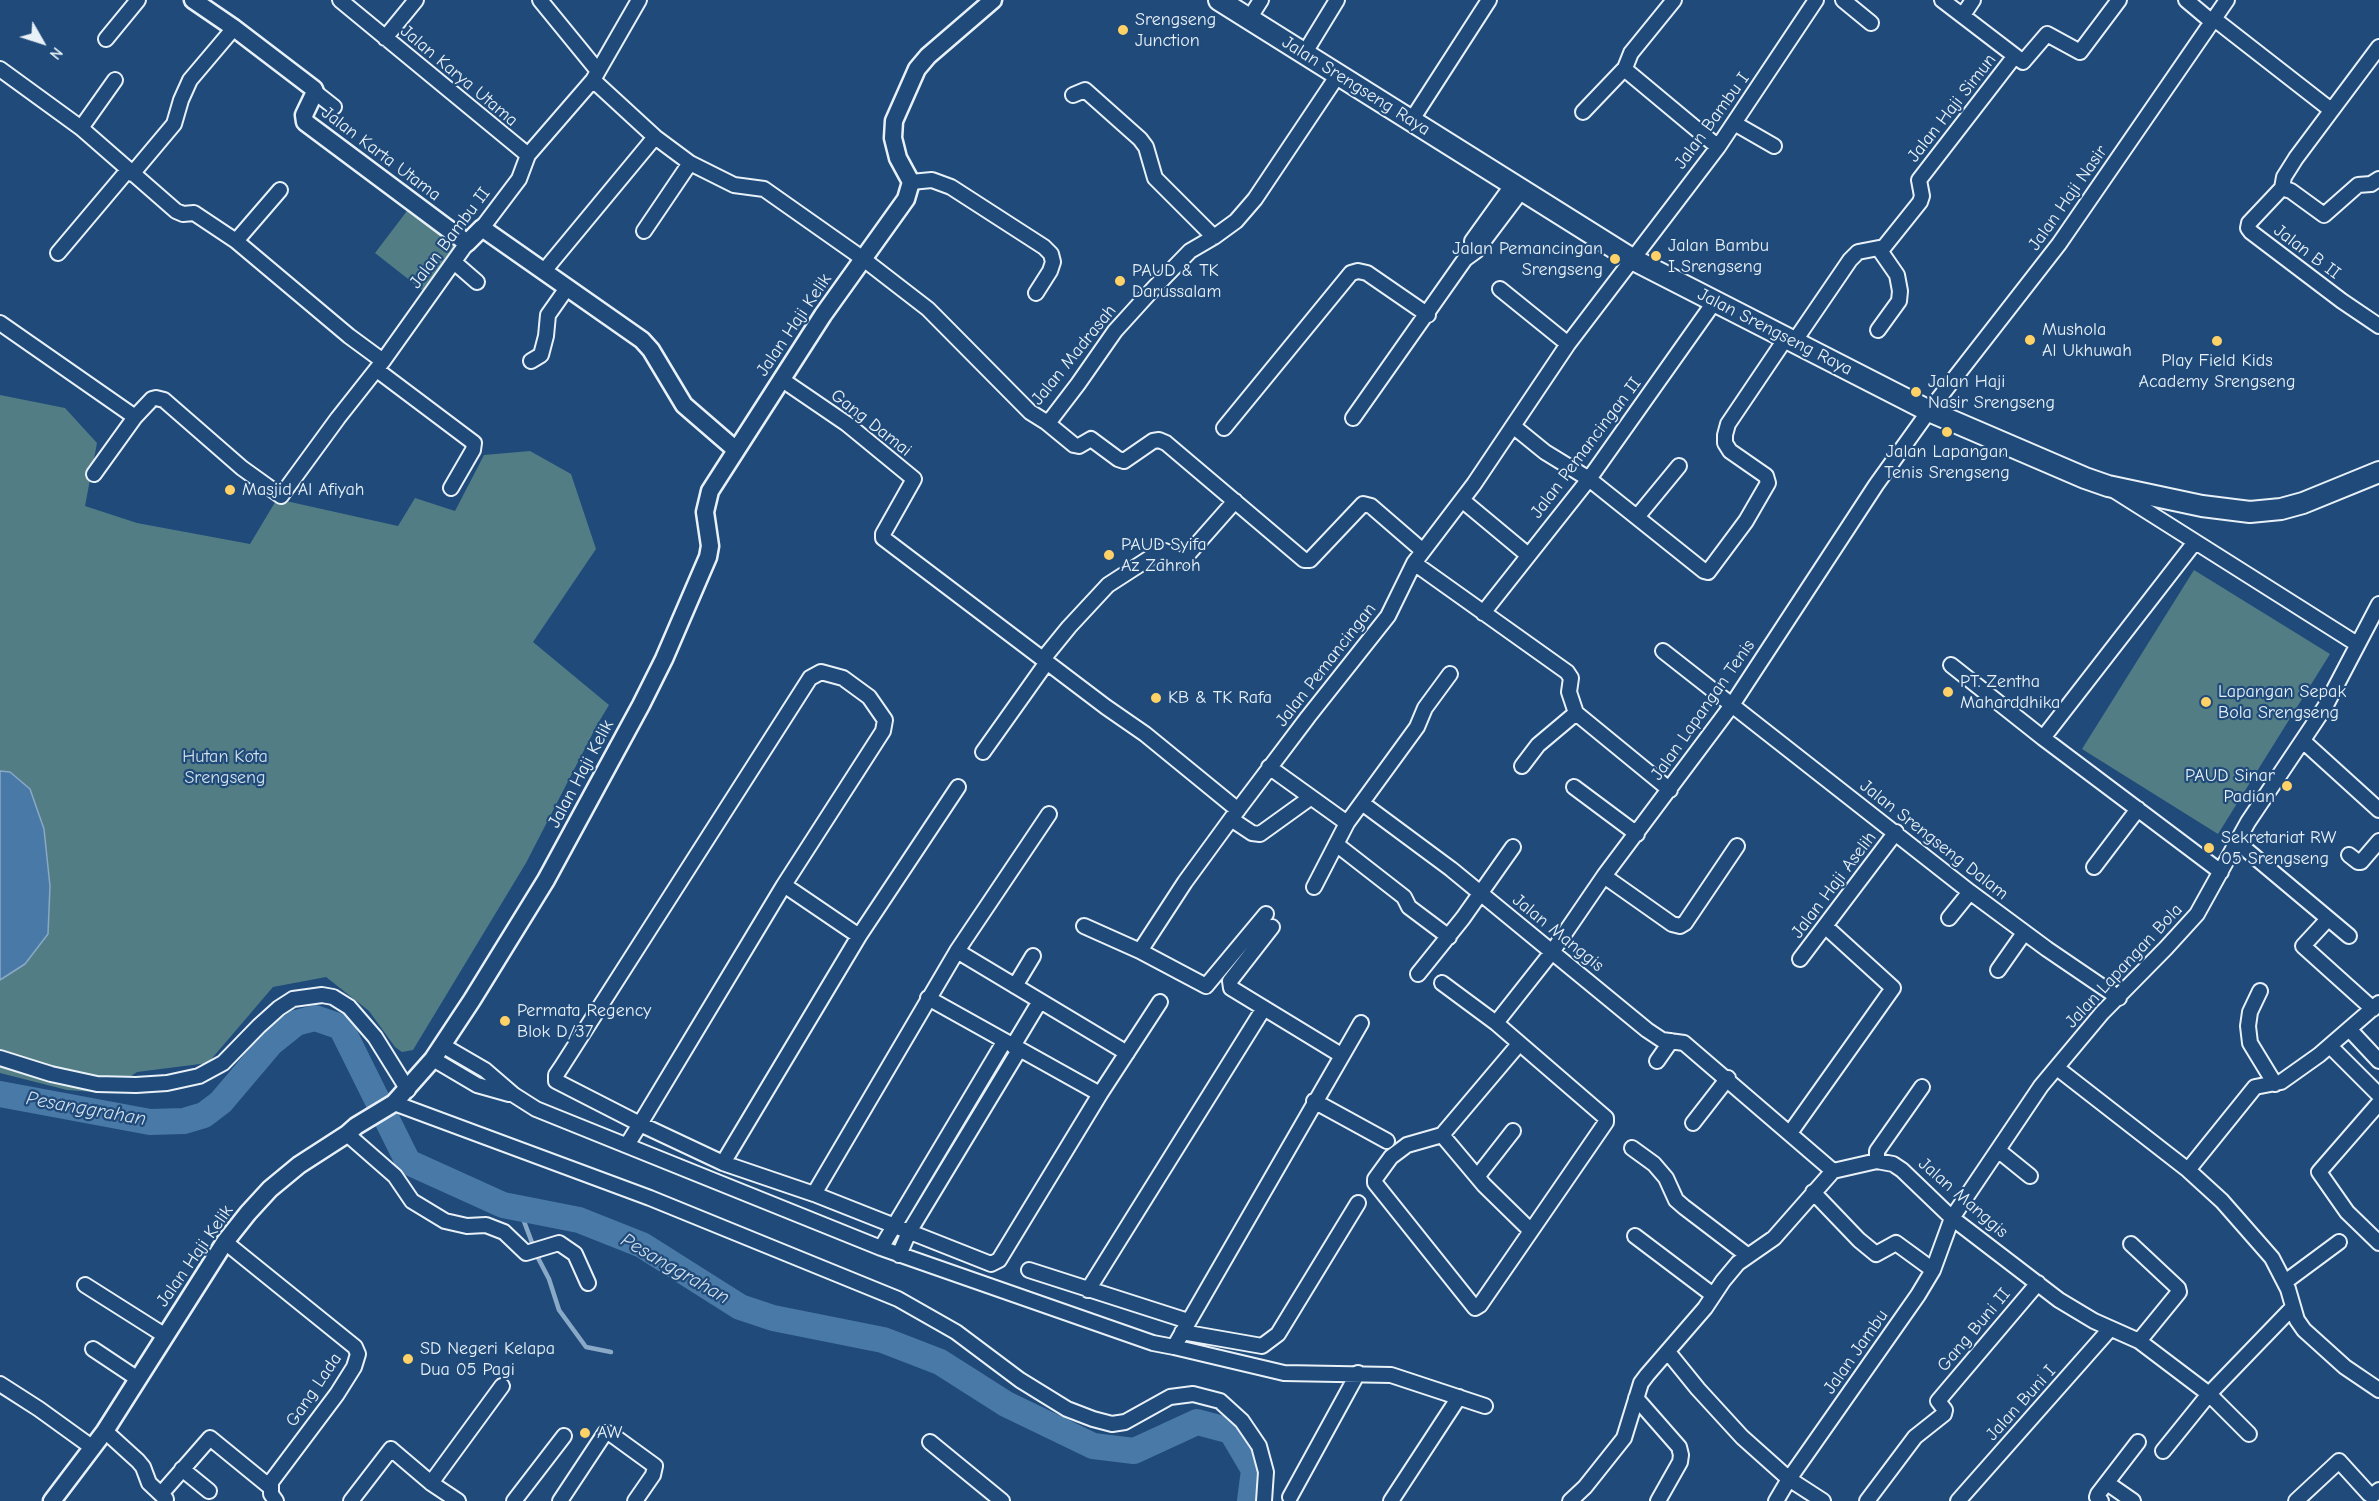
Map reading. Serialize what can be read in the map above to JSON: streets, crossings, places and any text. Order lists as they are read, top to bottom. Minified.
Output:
{"streets":{"main road":["Jalan Srengseng Raya"],"street":["Jalan Karya Utama","Jalan Haji Simun","Jalan Bambu I","Jalan Karta Utama","Jalan Haji Nasir","Jalan Bambu II","Jalan B II","Jalan Haji Kelik","Jalan Madrasah","Gang Damai","Jalan Pemancingan II","Jalan Pemancingan","Jalan Lapangan Tenis","Jalan Srengseng Dalam","Jalan Haji Aselih","Jalan Manggis","Jalan Lapangan Bola","Gang Buni II","Jalan Jambu","Gang Lada","Jalan Buni I"]},"crossings":[["Jalan Karya Utama","Jalan Bambu II"],["Jalan Srengseng Raya","Jalan Haji Simun"],["Jalan Srengseng Raya","Jalan Bambu I"],["Jalan Srengseng Raya","Jalan Haji Nasir"],["Jalan Srengseng Raya","Jalan Madrasah"],["Jalan Srengseng Raya","Jalan Pemancingan II"],["Jalan Srengseng Raya","Jalan Pemancingan"],["Jalan Srengseng Raya","Jalan Lapangan Tenis"],["Jalan Bambu I","Jalan Pemancingan"],["Jalan Karta Utama","Jalan Bambu II"],["Jalan Haji Nasir","Jalan Lapangan Tenis"],["Jalan Bambu II","Jalan Madrasah"],["Jalan Haji Kelik","Jalan Madrasah"],["Jalan Haji Kelik","Gang Damai"],["Jalan Haji Kelik","Gang Lada"],["Jalan Lapangan Tenis","Jalan Srengseng Dalam"],["Jalan Lapangan Tenis","Jalan Manggis"],["Jalan Srengseng Dalam","Jalan Haji Aselih"],["Jalan Srengseng Dalam","Jalan Lapangan Bola"],["Jalan Manggis","Jalan Lapangan Bola"],["Jalan Manggis","Gang Buni II"],["Jalan Manggis","Jalan Jambu"],["Jalan Manggis","Jalan Buni I"],["Jalan Lapangan Bola","Jalan Jambu"]],"water":["Pesanggrahan"],"parks":["Hutan Kota Srengseng"],"places":["Srengseng Junction","Jalan Bambu I Srengseng","Jalan Pemancingan Srengseng","PAUD & TK Darussalam","Mushola Al Ukhuwah","Play Field Kids Academy Srengseng","Jalan Haji Nasir Srengseng","Jalan Lapangan Tenis Srengseng","Masjid Al Afiyah","PAUD Syifa Az Zahroh","PT. Zentha Maharddhika","KB & TK Rafa","Lapangan Sepak Bola Srengseng","PAUD Sinar Padian","Sekretariat RW 05 Srengseng","Permata Regency Blok D/37","SD Negeri Kelapa Dua 05 Pagi","AW"],"north":"bottom right"}
